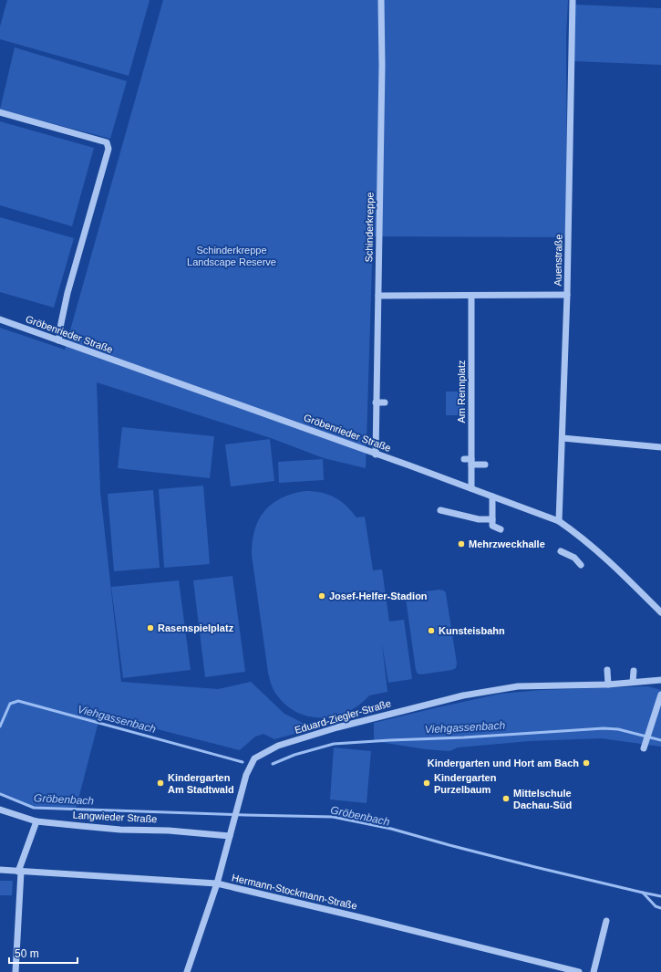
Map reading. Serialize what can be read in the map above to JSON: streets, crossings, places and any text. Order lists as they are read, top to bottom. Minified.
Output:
{"streets":{"street":["Schinderkreppe","Auenstraße","Gröbenrieder Straße","Am Rennplatz","Eduard-Ziegler-Straße","Langwieder Straße","Hermann-Stockmann-Straße"]},"crossings":[["Schinderkreppe","Gröbenrieder Straße"],["Auenstraße","Gröbenrieder Straße"],["Gröbenrieder Straße","Am Rennplatz"],["Eduard-Ziegler-Straße","Langwieder Straße"],["Eduard-Ziegler-Straße","Hermann-Stockmann-Straße"]],"water":["Viehgassenbach","Gröbenbach"],"parks":["Schinderkreppe Landscape Reserve"],"places":["Mehrzweckhalle","Josef-Helfer-Stadion","Rasenspielplatz","Kunsteisbahn","Kindergarten und Hort am Bach","Kindergarten Am Stadtwald","Kindergarten Purzelbaum","Mittelschule Dachau-Süd"],"scale_bar":"50 m"}
